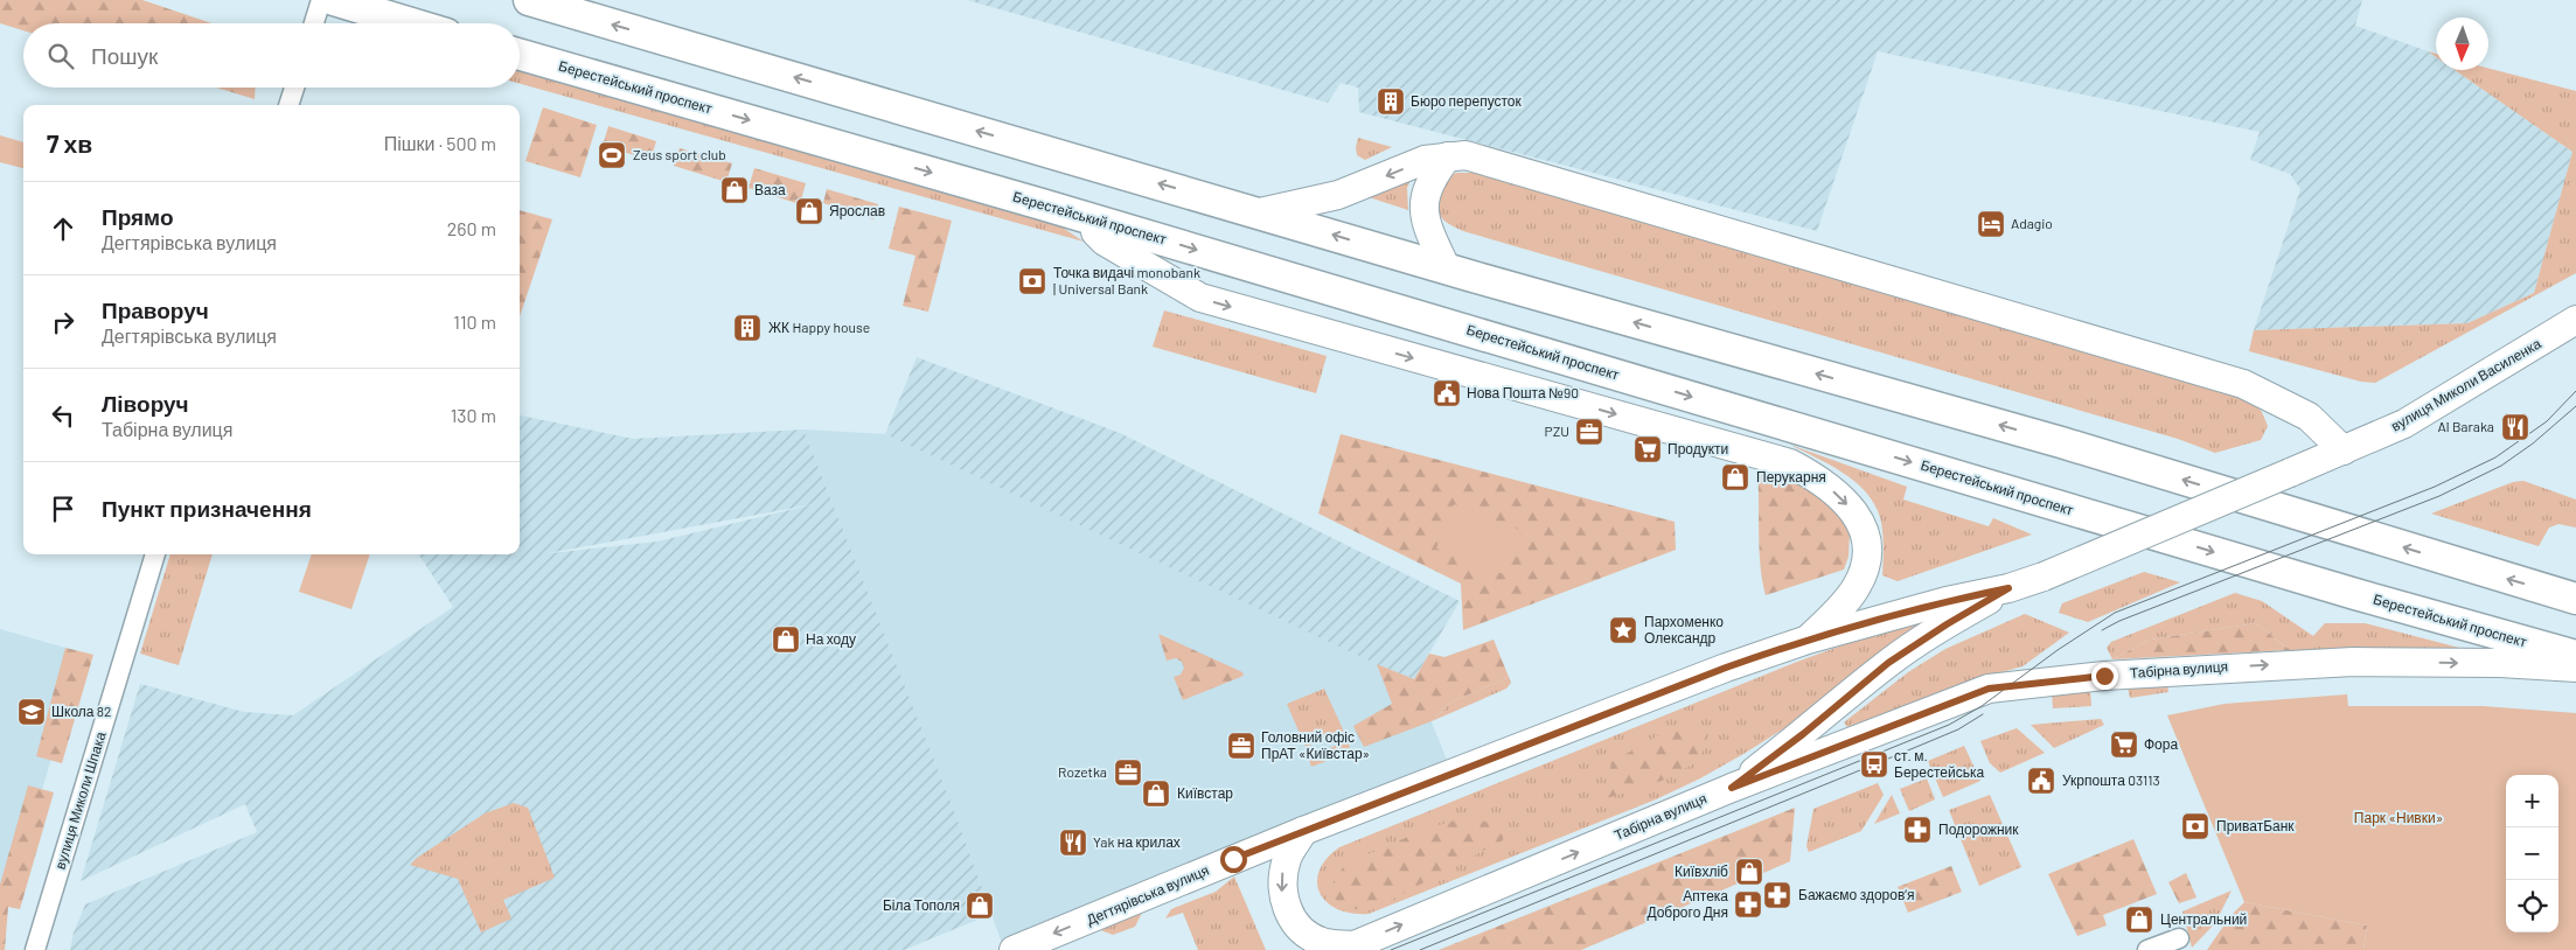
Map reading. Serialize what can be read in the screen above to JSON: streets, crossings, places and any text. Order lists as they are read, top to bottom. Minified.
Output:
{"streets":{"main road":["Берестейський проспект","вулиця Миколи Василенка","Табірна вулиця","Дегтярівська вулиця"],"street":["вулиця Миколи Шпака"]},"crossings":[["вулиця Миколи Василенка","Дегтярівська вулиця"],["Табірна вулиця","Дегтярівська вулиця"]],"one_way":["Табірна вулиця"],"parks":["Парк «Нивки»"],"places":{"building":["Бюро перепусток","ЖК Happy house"],"sports":["Zeus sport club"],"shop":["Ваза","Ярослав","Перукарня","На ходу","Київстар","Київхліб","Біла Тополя","Центральний"],"hotel":["Adagio"],"bank":["Точка видачі monobank | Universal Bank","ПриватБанк"],"public building":["Нова Пошта №90","Укрпошта 03113"],"restaurant":["Al Baraka","Yak на крилах"],"office":["PZU","Головний офіс ПрАТ «Київстар»","Rozetka"],"supermarket":["Продукти","Фора"],"place":["Пархоменко Олександр"],"school or university":["Школа 82"],"bus stop":["ст. м. Берестейська"],"pharmacy":["Подорожник","Бажаємо здоровʼя","Аптека Доброго Дня"]},"north":"bottom","page":{"search":"Пошук","heading":["7 хв","Пішки · 500 m"],"list":[["Прямо","Дегтярівська вулиця","260 m"],["Праворуч","Дегтярівська вулиця","110 m"],["Ліворуч","Табірна вулиця","130 m"],"Пункт призначення"],"map_buttons":["+","−"]}}
